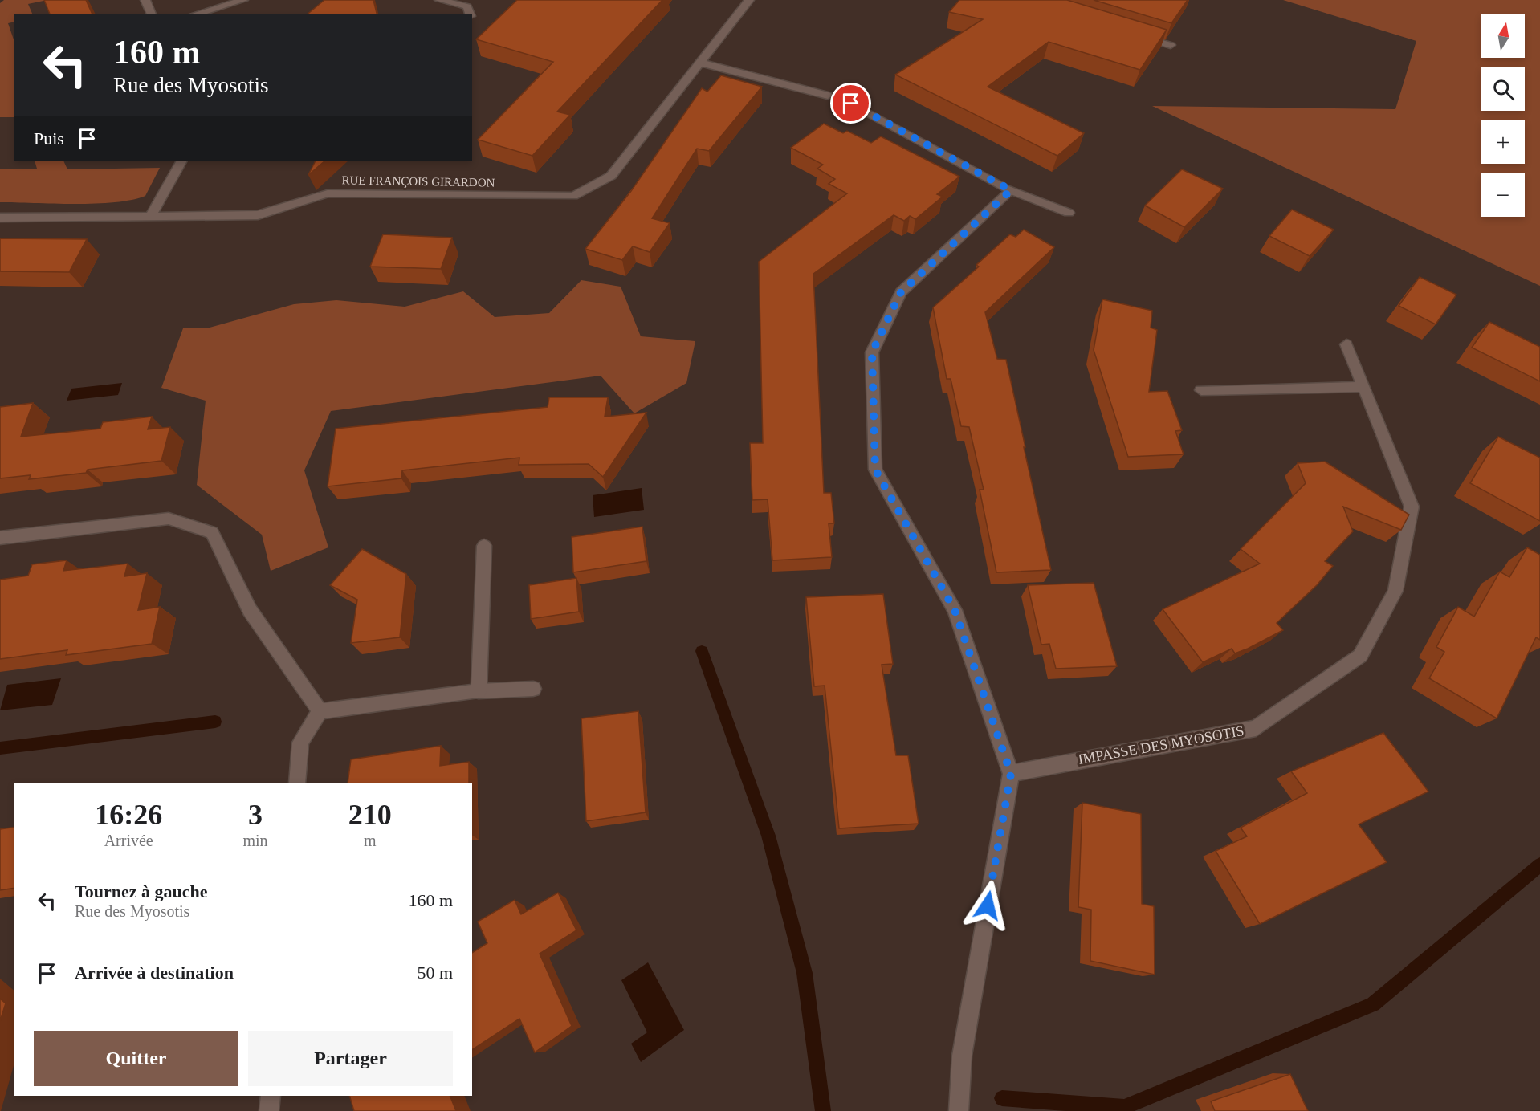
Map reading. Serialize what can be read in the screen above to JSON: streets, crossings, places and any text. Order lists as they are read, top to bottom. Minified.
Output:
{"streets":{"street":["RUE FRANÇOIS GIRARDON","IMPASSE DES MYOSOTIS"]},"north":"top","page":{"map_buttons":["+","−"],"turn":["160 m","Rue des Myosotis"],"then":"Puis","eta":["16:26","Arrivée","3","min","210","m"],"list":[{"name":"Tournez à gauche","note":"Rue des Myosotis","value":"160 m"},{"name":"Arrivée à destination","value":"50 m"}],"buttons":["Quitter","Partager"]}}
